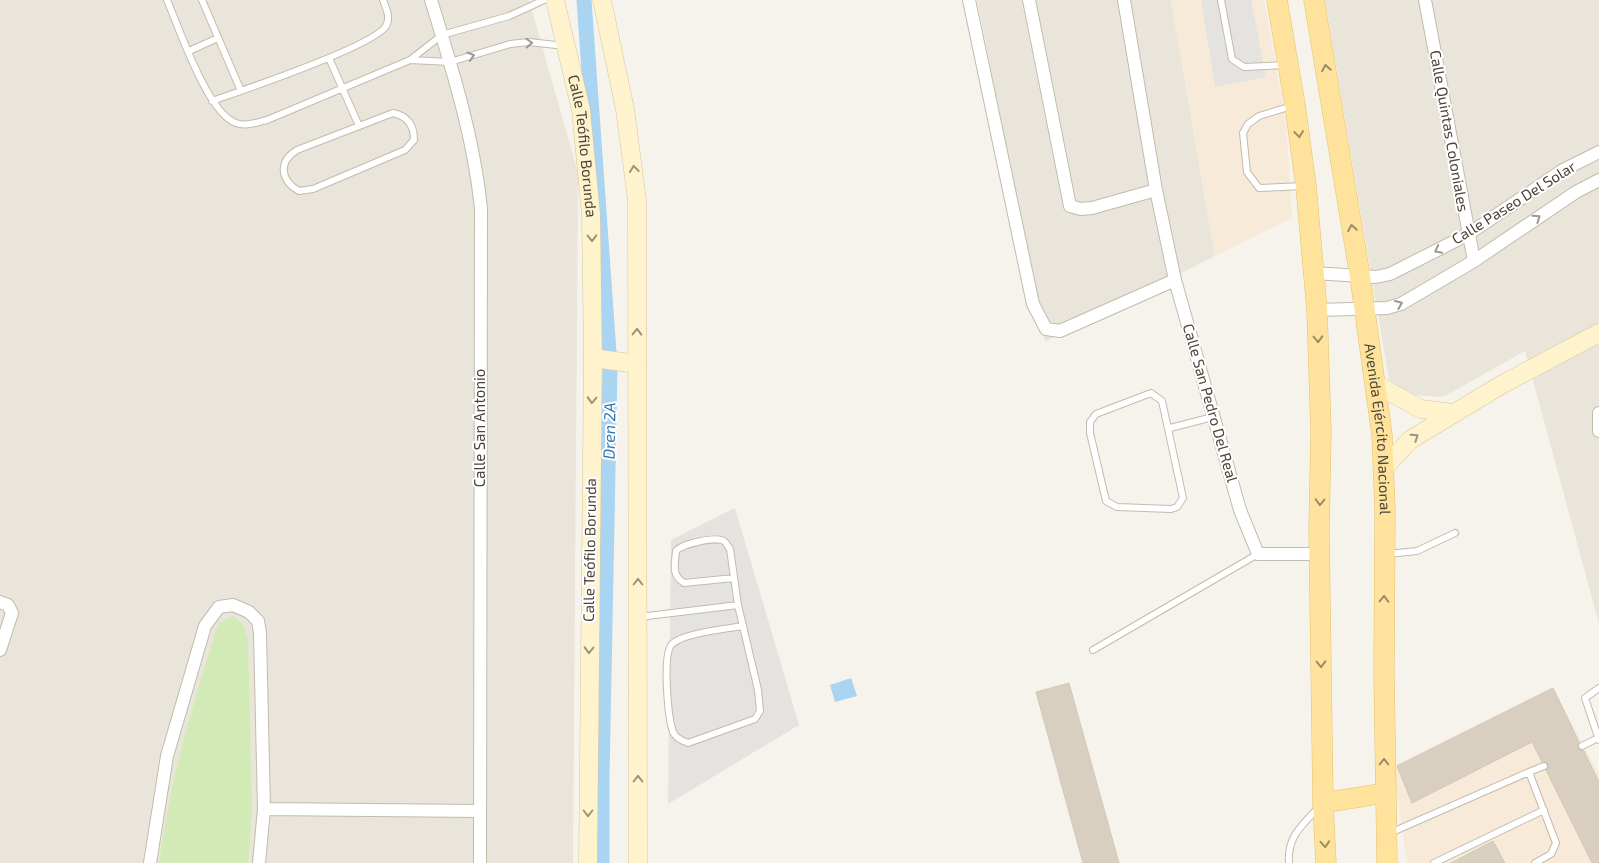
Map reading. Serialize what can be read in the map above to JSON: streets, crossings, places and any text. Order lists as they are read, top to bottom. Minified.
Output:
{"streets":{"main road":["Calle Teófilo Borunda","Avenida Ejército Nacional"],"street":["Calle Quintas Coloniales","Calle Paseo Del Solar","Calle San Pedro Del Real","Calle San Antonio"]},"crossings":[["Calle Quintas Coloniales","Calle Paseo Del Solar"],["Calle Paseo Del Solar","Avenida Ejército Nacional"]],"water":["Dren 2A"]}
